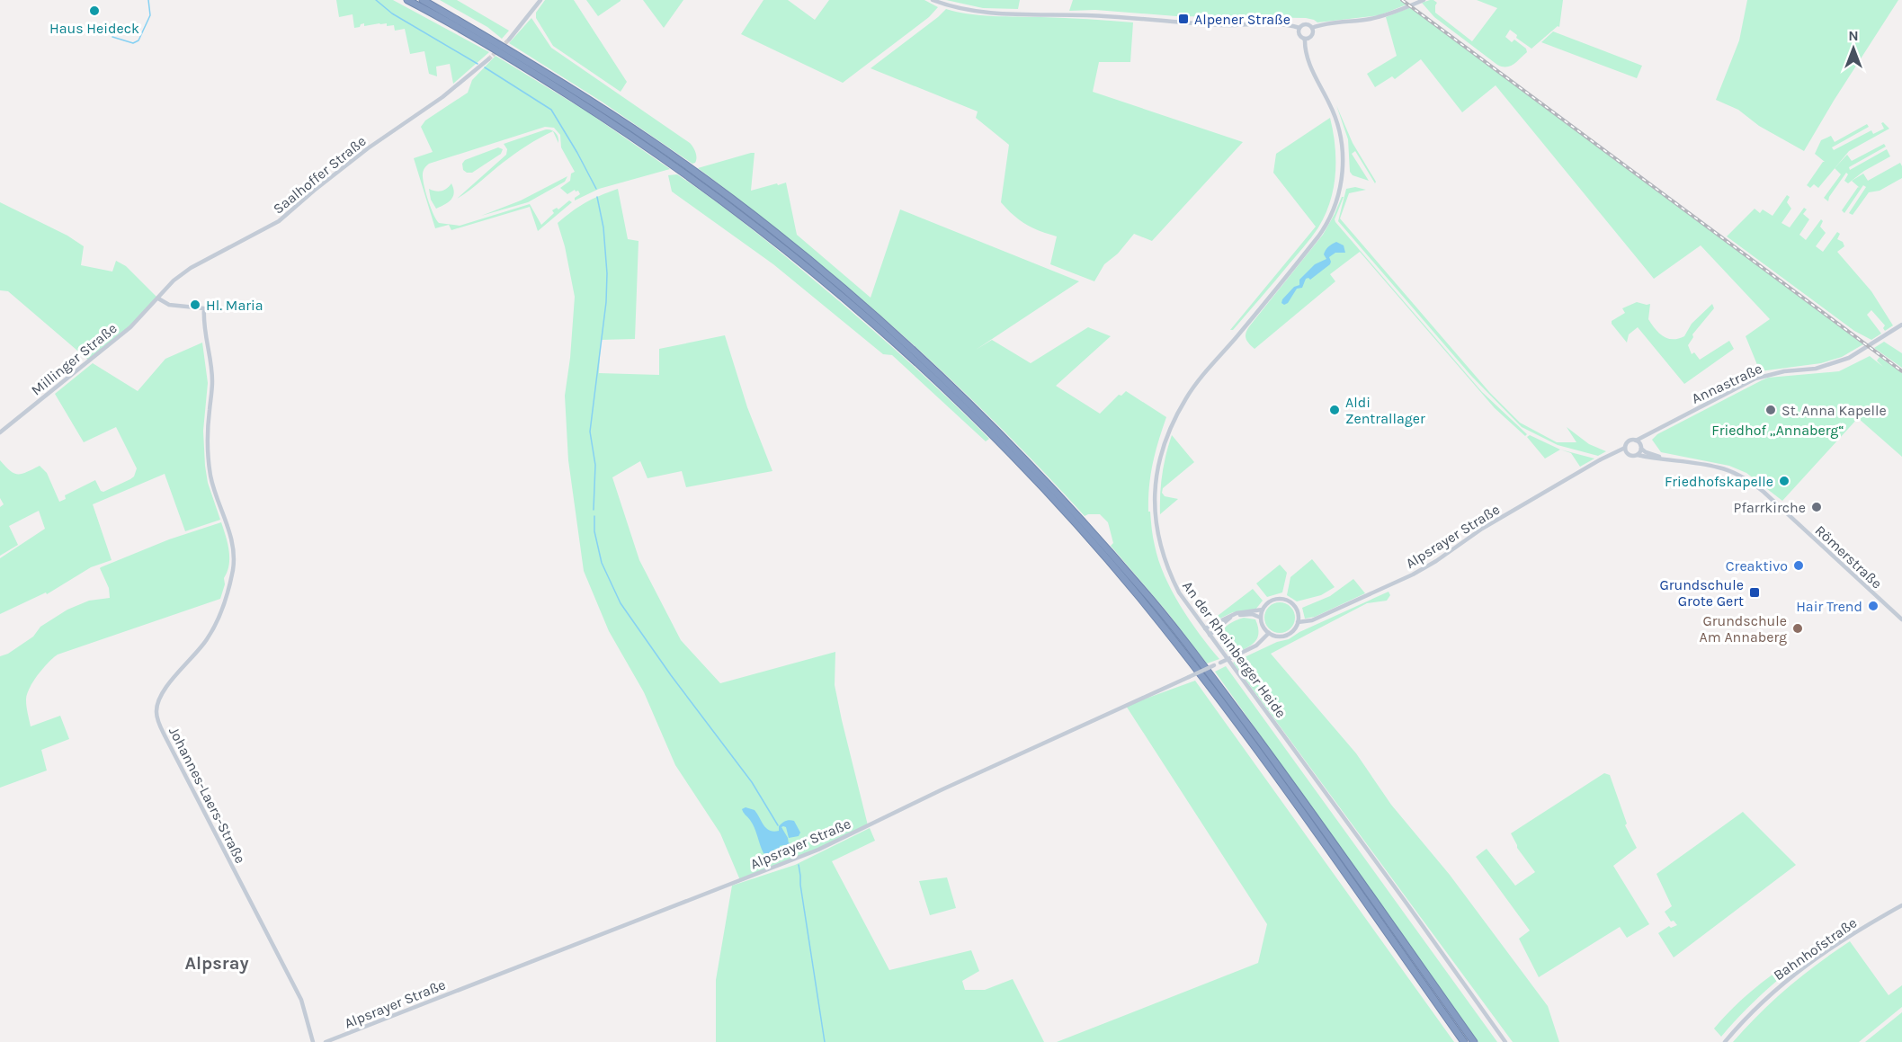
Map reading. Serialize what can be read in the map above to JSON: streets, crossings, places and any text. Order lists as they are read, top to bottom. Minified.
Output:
{"streets":{"street":["Saalhoffer Straße","Millinger Straße","Annastraße","Alpsrayer Straße","Römerstraße","An der Rheinberger Heide","Johannes-Laers-Straße","Bahnhofstraße"]},"crossings":[["Saalhoffer Straße","Millinger Straße"],["Saalhoffer Straße","Johannes-Laers-Straße"],["Millinger Straße","Johannes-Laers-Straße"],["Annastraße","Alpsrayer Straße"],["Annastraße","Römerstraße"],["Alpsrayer Straße","Römerstraße"]],"districts":["Alpsray"],"parks":["Friedhof „Annaberg“"],"places":{"other":["Haus Heideck","Hl. Maria","Aldi Zentrallager","St. Anna Kapelle","Friedhofskapelle","Pfarrkirche","Creaktivo","Hair Trend","Grundschule Am Annaberg"],"transit":["Alpener Straße","Grundschule Grote Gert"]},"north":"top"}
